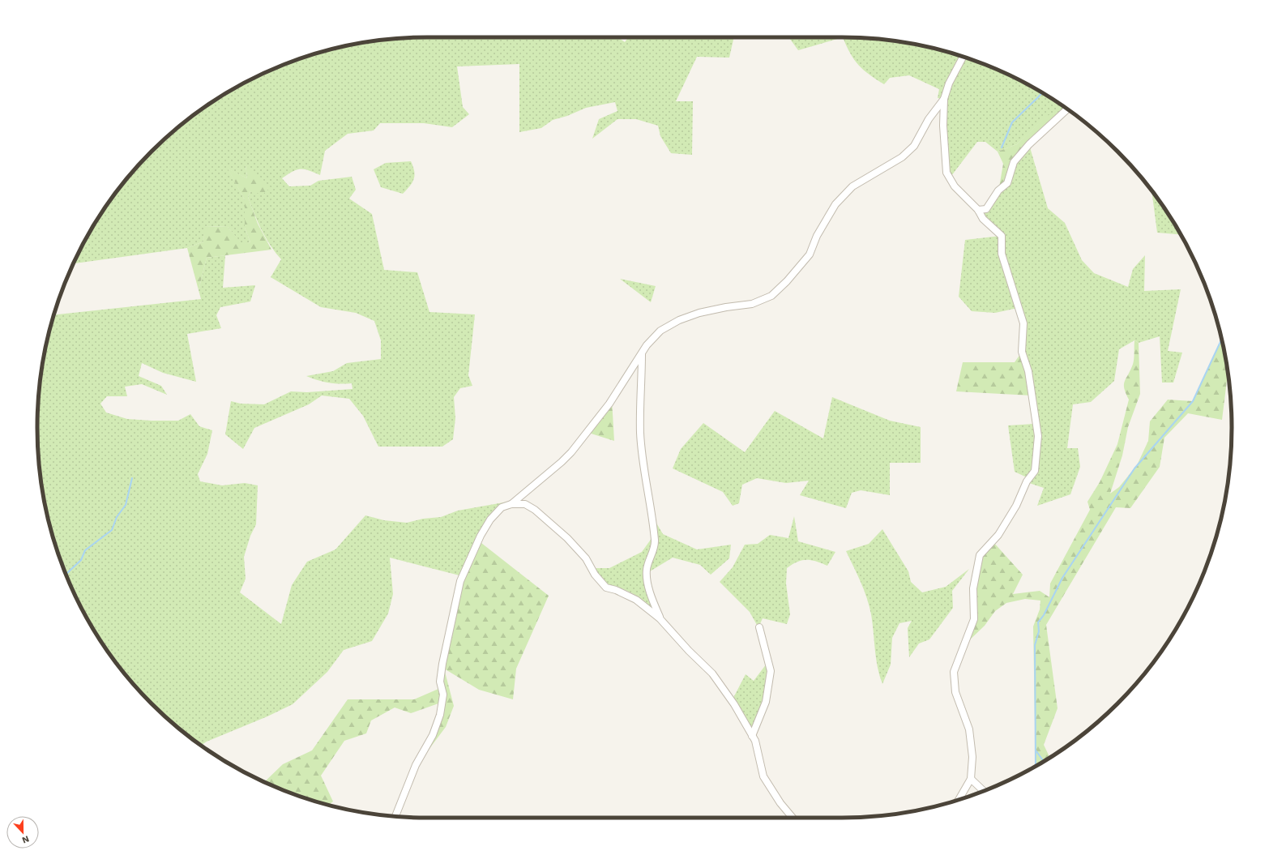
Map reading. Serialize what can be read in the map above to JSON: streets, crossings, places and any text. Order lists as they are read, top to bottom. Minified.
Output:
{"north":"bottom"}
